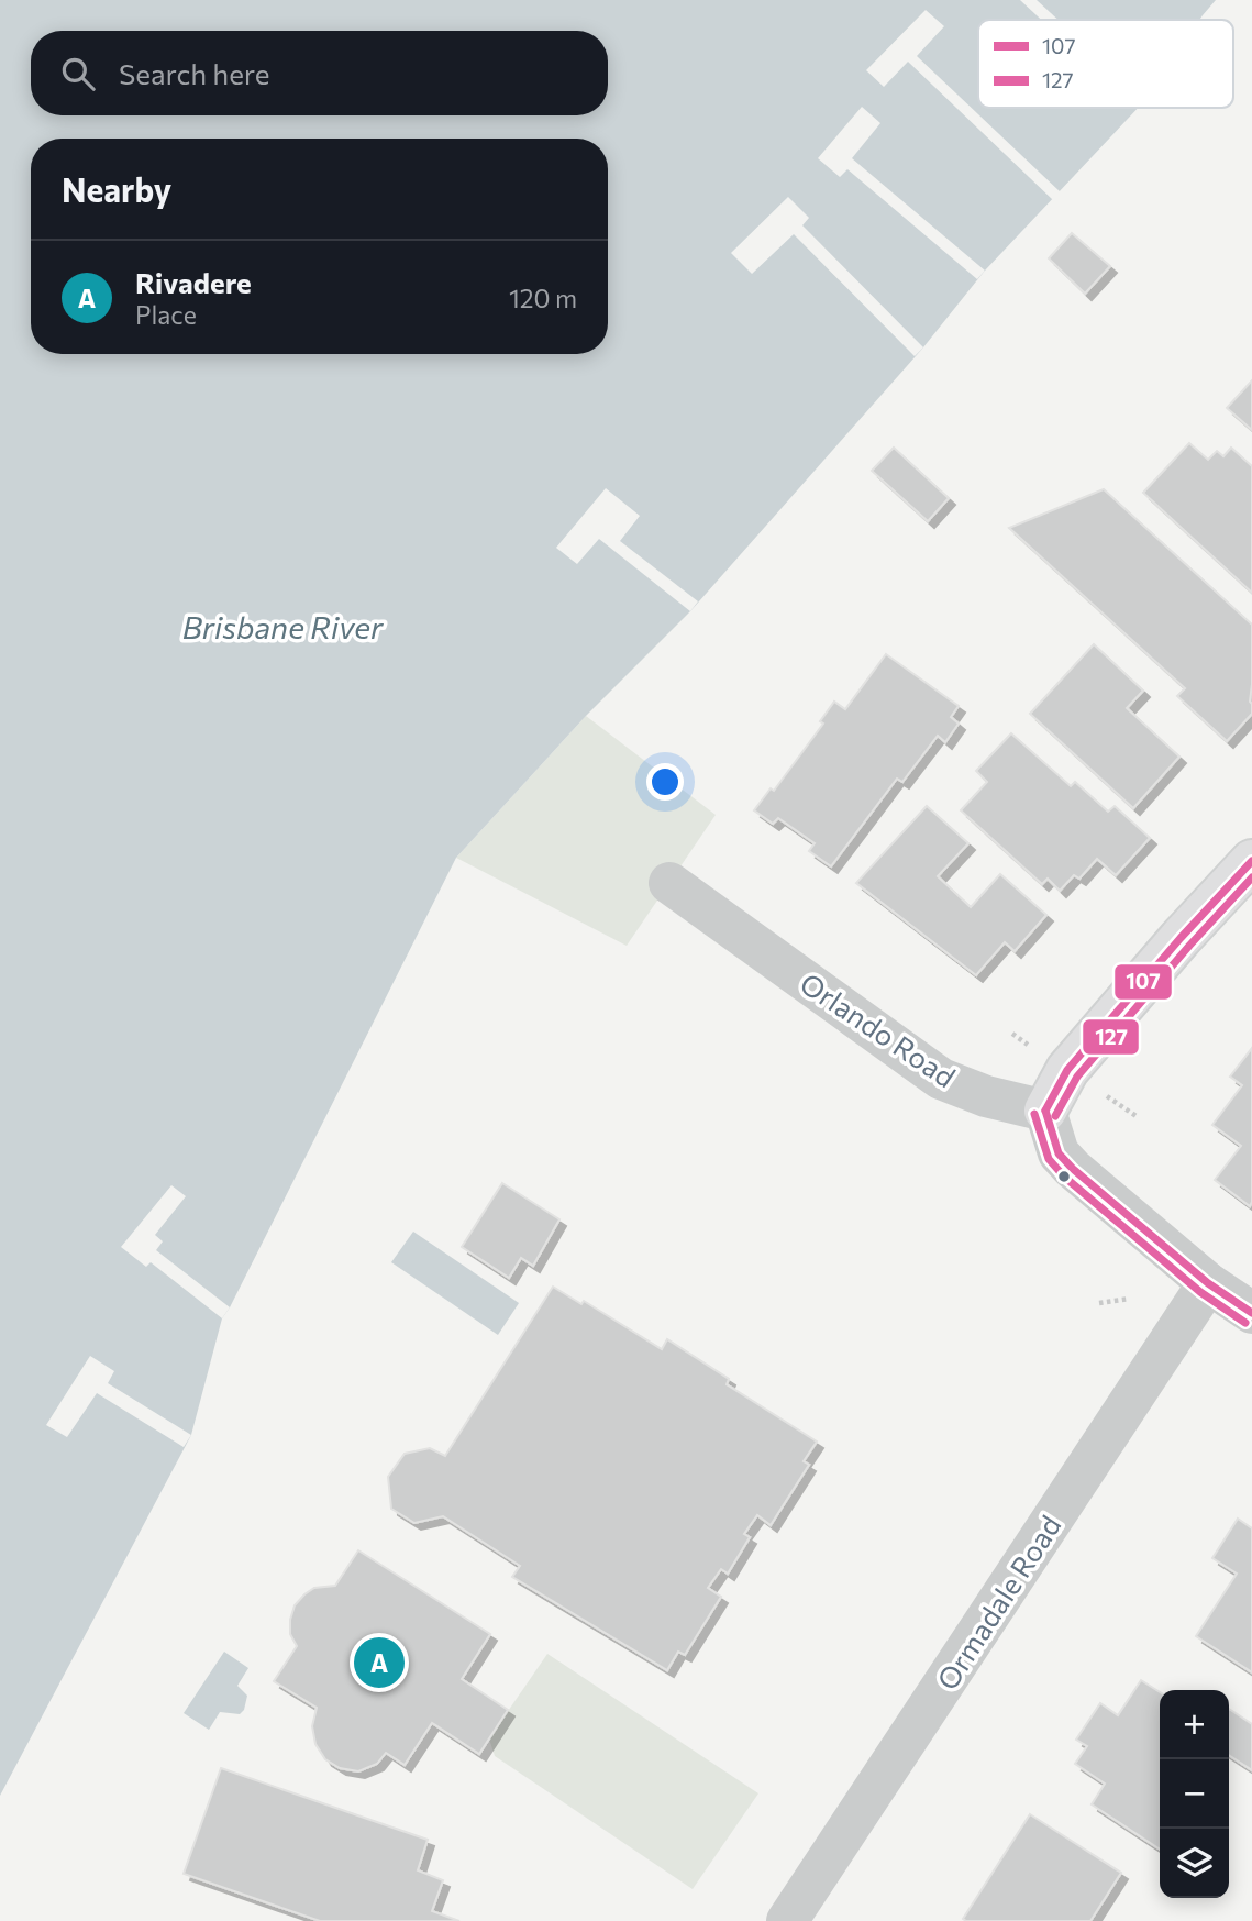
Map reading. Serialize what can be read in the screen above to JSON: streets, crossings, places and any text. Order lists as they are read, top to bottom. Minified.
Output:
{"streets":{"street":["Orlando Road","Ormadale Road"]},"water":["Brisbane River"],"lines":["transit line 107","transit line 127"],"legend":["107","127"],"page":{"search":"Search here","heading":"Nearby","list":[{"mark":"A","name":"Rivadere","note":"Place","value":"120 m"}],"pins":"A","map_buttons":["+","−"]}}
